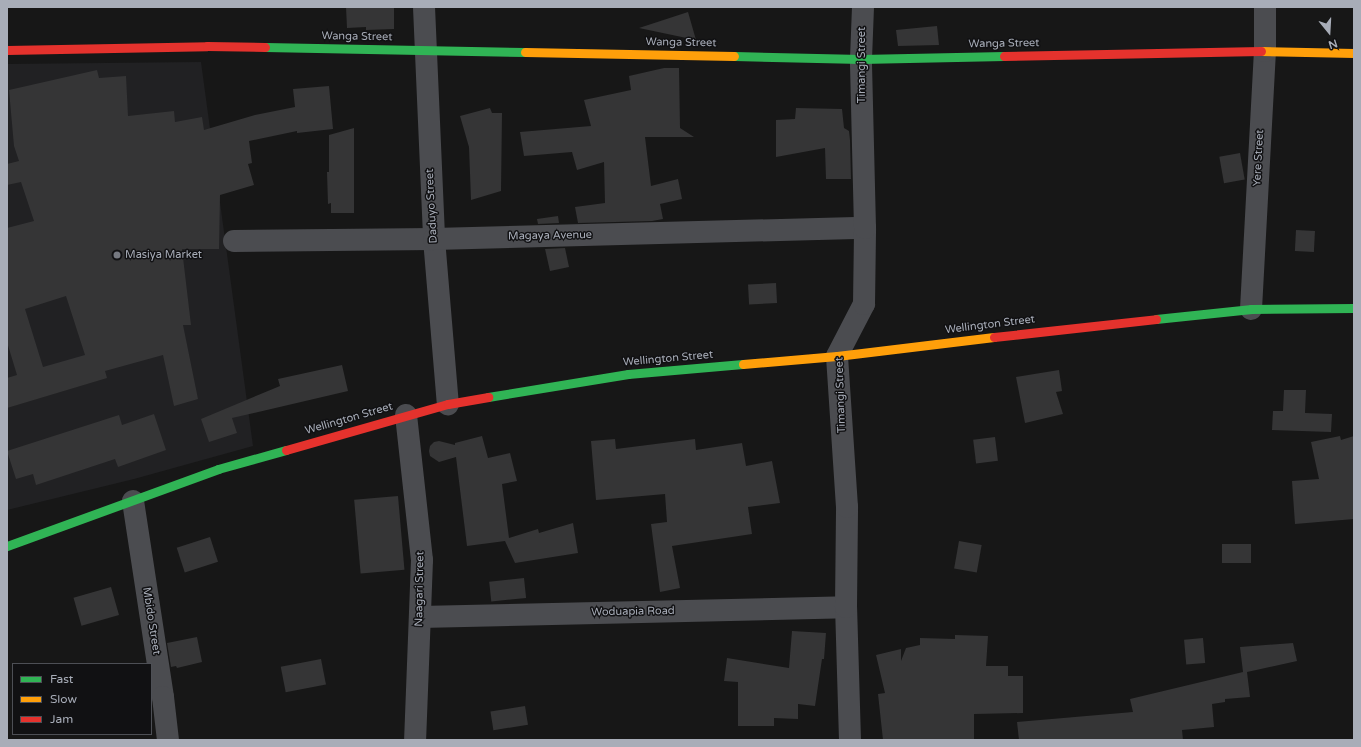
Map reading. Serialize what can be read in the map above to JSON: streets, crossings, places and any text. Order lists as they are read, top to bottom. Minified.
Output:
{"streets":{"main road":["Wanga Street","Wellington Street"],"street":["Timangi Street","Yere Street","Daduyo Street","Magaya Avenue","Naagari Street","Woduapia Road","Mbido Street"]},"crossings":[["Wanga Street","Timangi Street"],["Wanga Street","Yere Street"],["Wanga Street","Daduyo Street"],["Timangi Street","Magaya Avenue"],["Timangi Street","Wellington Street"],["Timangi Street","Woduapia Road"],["Yere Street","Wellington Street"],["Daduyo Street","Magaya Avenue"],["Daduyo Street","Wellington Street"],["Wellington Street","Naagari Street"],["Wellington Street","Mbido Street"],["Naagari Street","Woduapia Road"]],"places":["Masiya Market"],"legend":["Fast","Slow","Jam"],"north":"bottom"}
